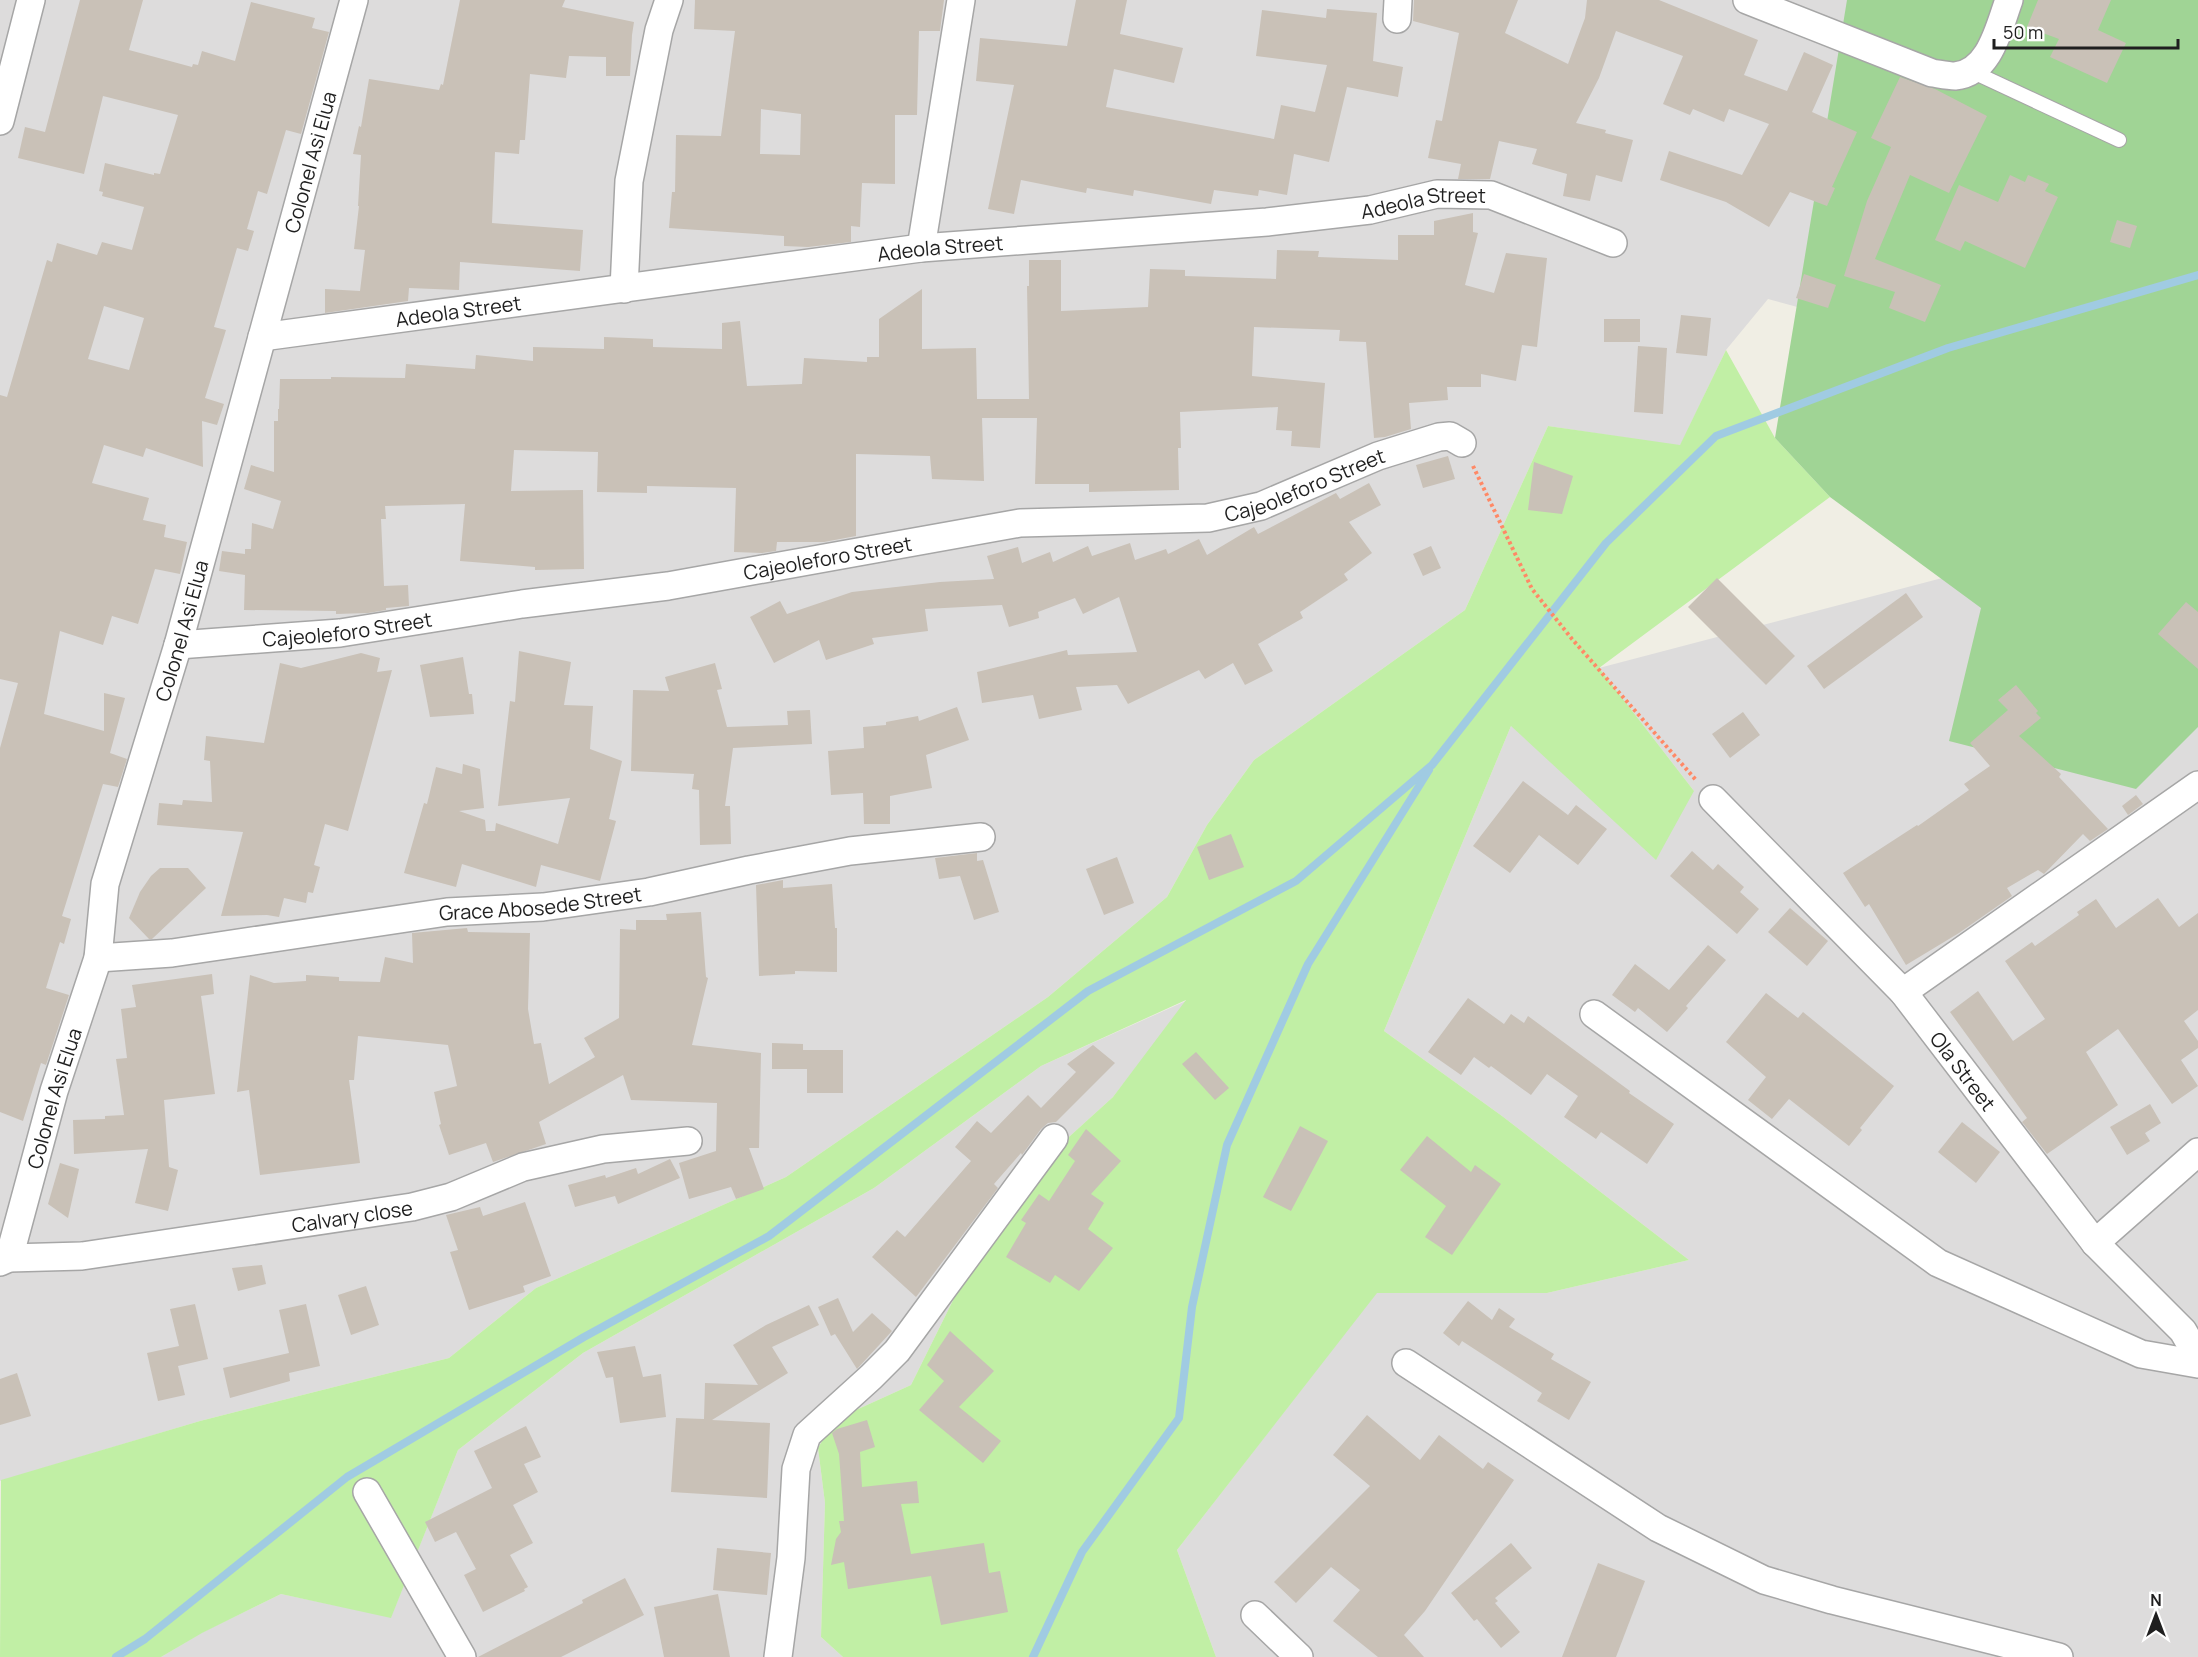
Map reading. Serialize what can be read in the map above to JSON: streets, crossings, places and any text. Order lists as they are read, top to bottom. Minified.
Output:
{"streets":{"street":["Colonel Asi Elua","Adeola Street","Cajeoleforo Street","Grace Abosede Street","Ola Street","Calvary close"]},"crossings":[["Colonel Asi Elua","Adeola Street"],["Colonel Asi Elua","Cajeoleforo Street"],["Colonel Asi Elua","Grace Abosede Street"],["Colonel Asi Elua","Calvary close"]],"scale_bar":"50 m","north":"top"}
